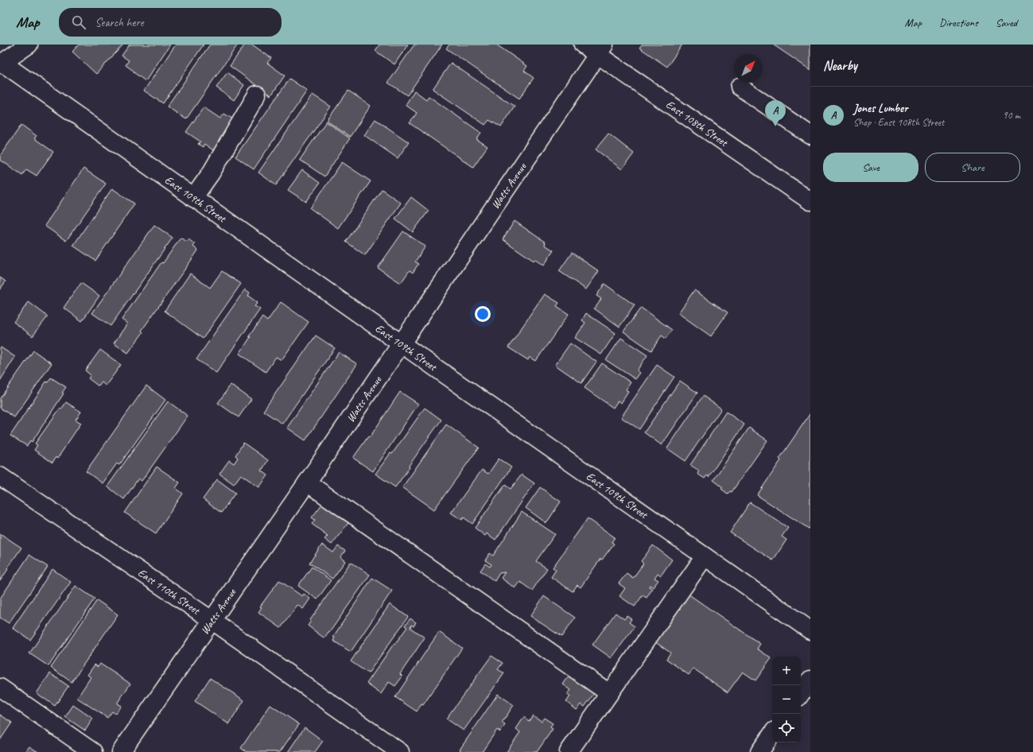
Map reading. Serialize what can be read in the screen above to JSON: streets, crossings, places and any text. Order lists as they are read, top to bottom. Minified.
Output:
{"streets":{"street":["East 108th Street","Watts Avenue","East 109th Street","East 110th Street"]},"crossings":[["East 108th Street","Watts Avenue"],["Watts Avenue","East 109th Street"],["Watts Avenue","East 110th Street"]],"north":"top right","page":{"header":"Map","search":"Search here","nav":["Map","Directions","Saved"],"heading":"Nearby","list":[{"mark":"A","name":"Jones Lumber","note":"Shop · East 108th Street","value":"90 m"}],"pins":"A","buttons":["Save","Share"],"map_buttons":["+","−"]}}
